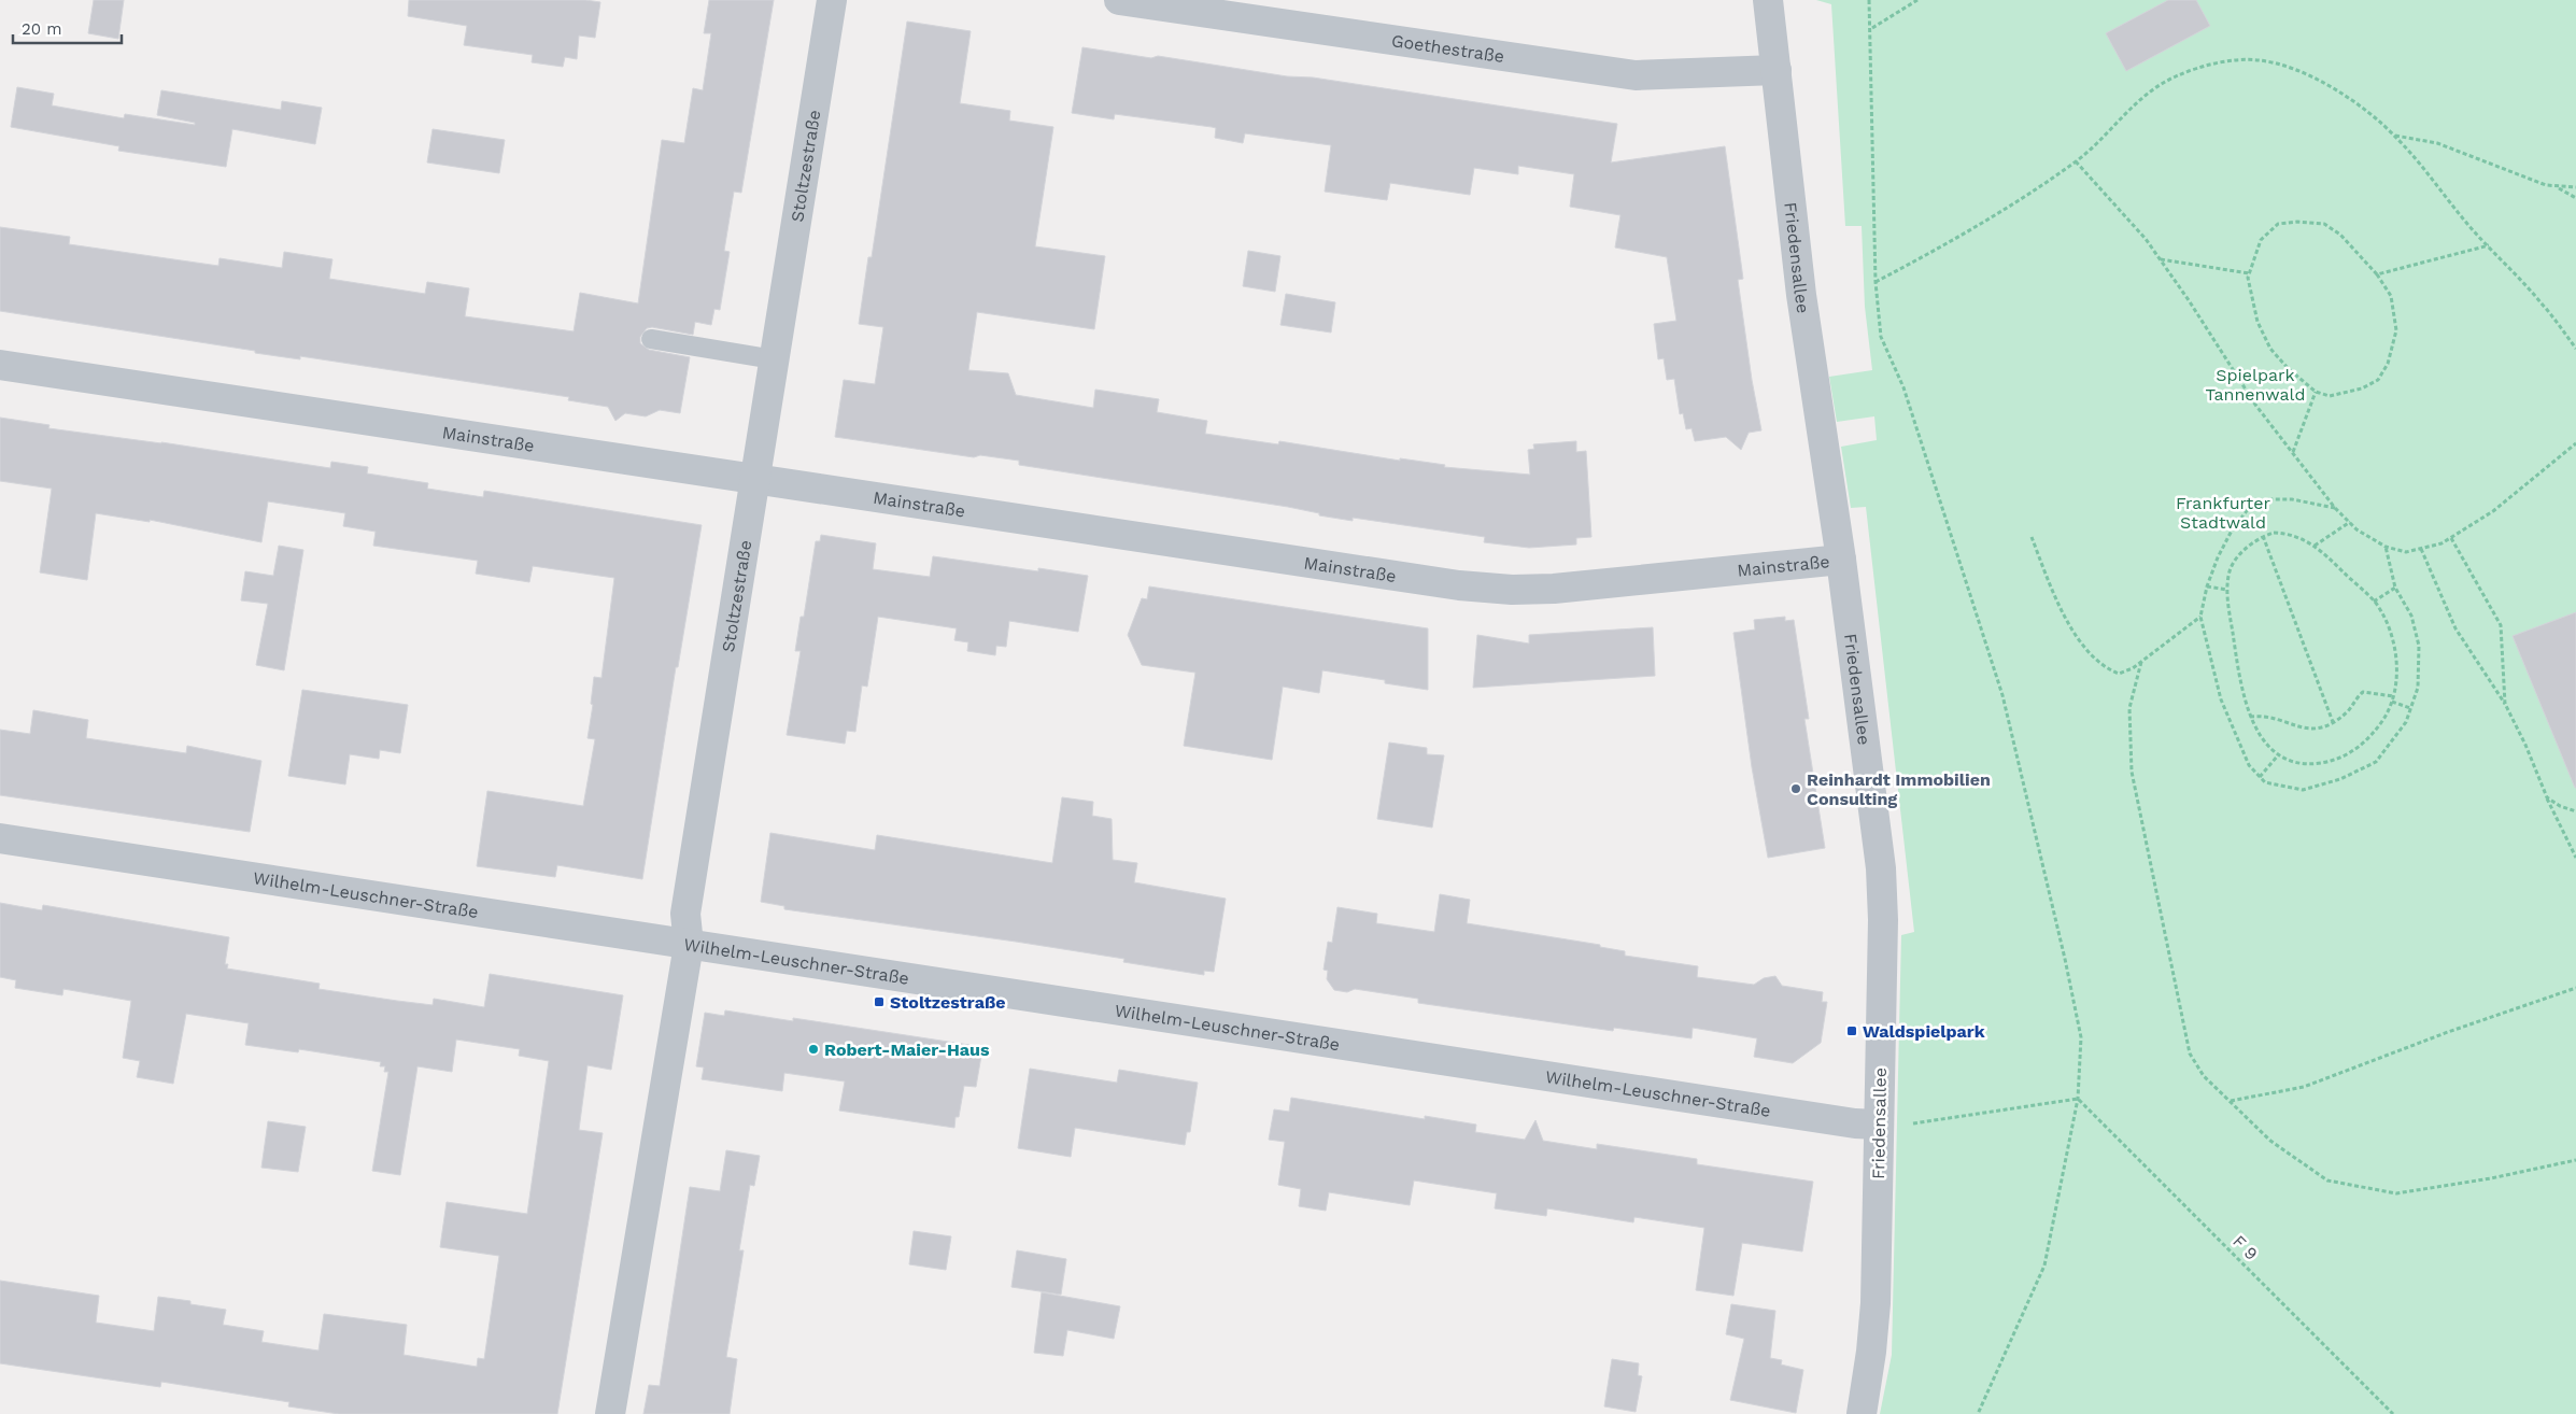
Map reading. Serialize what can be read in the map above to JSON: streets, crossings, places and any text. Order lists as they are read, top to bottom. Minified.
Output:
{"streets":{"street":["Goethestraße","Stoltzestraße","Friedensallee","Mainstraße","Wilhelm-Leuschner-Straße"],"path":["F 9"]},"crossings":[["Goethestraße","Friedensallee"],["Stoltzestraße","Mainstraße"],["Stoltzestraße","Wilhelm-Leuschner-Straße"],["Friedensallee","Mainstraße"],["Friedensallee","Wilhelm-Leuschner-Straße"]],"parks":["Spielpark Tannenwald","Frankfurter Stadtwald"],"places":{"other":["Reinhardt Immobilien Consulting","Robert-Maier-Haus"],"transit":["Stoltzestraße","Waldspielpark"]},"scale_bar":"20 m"}
